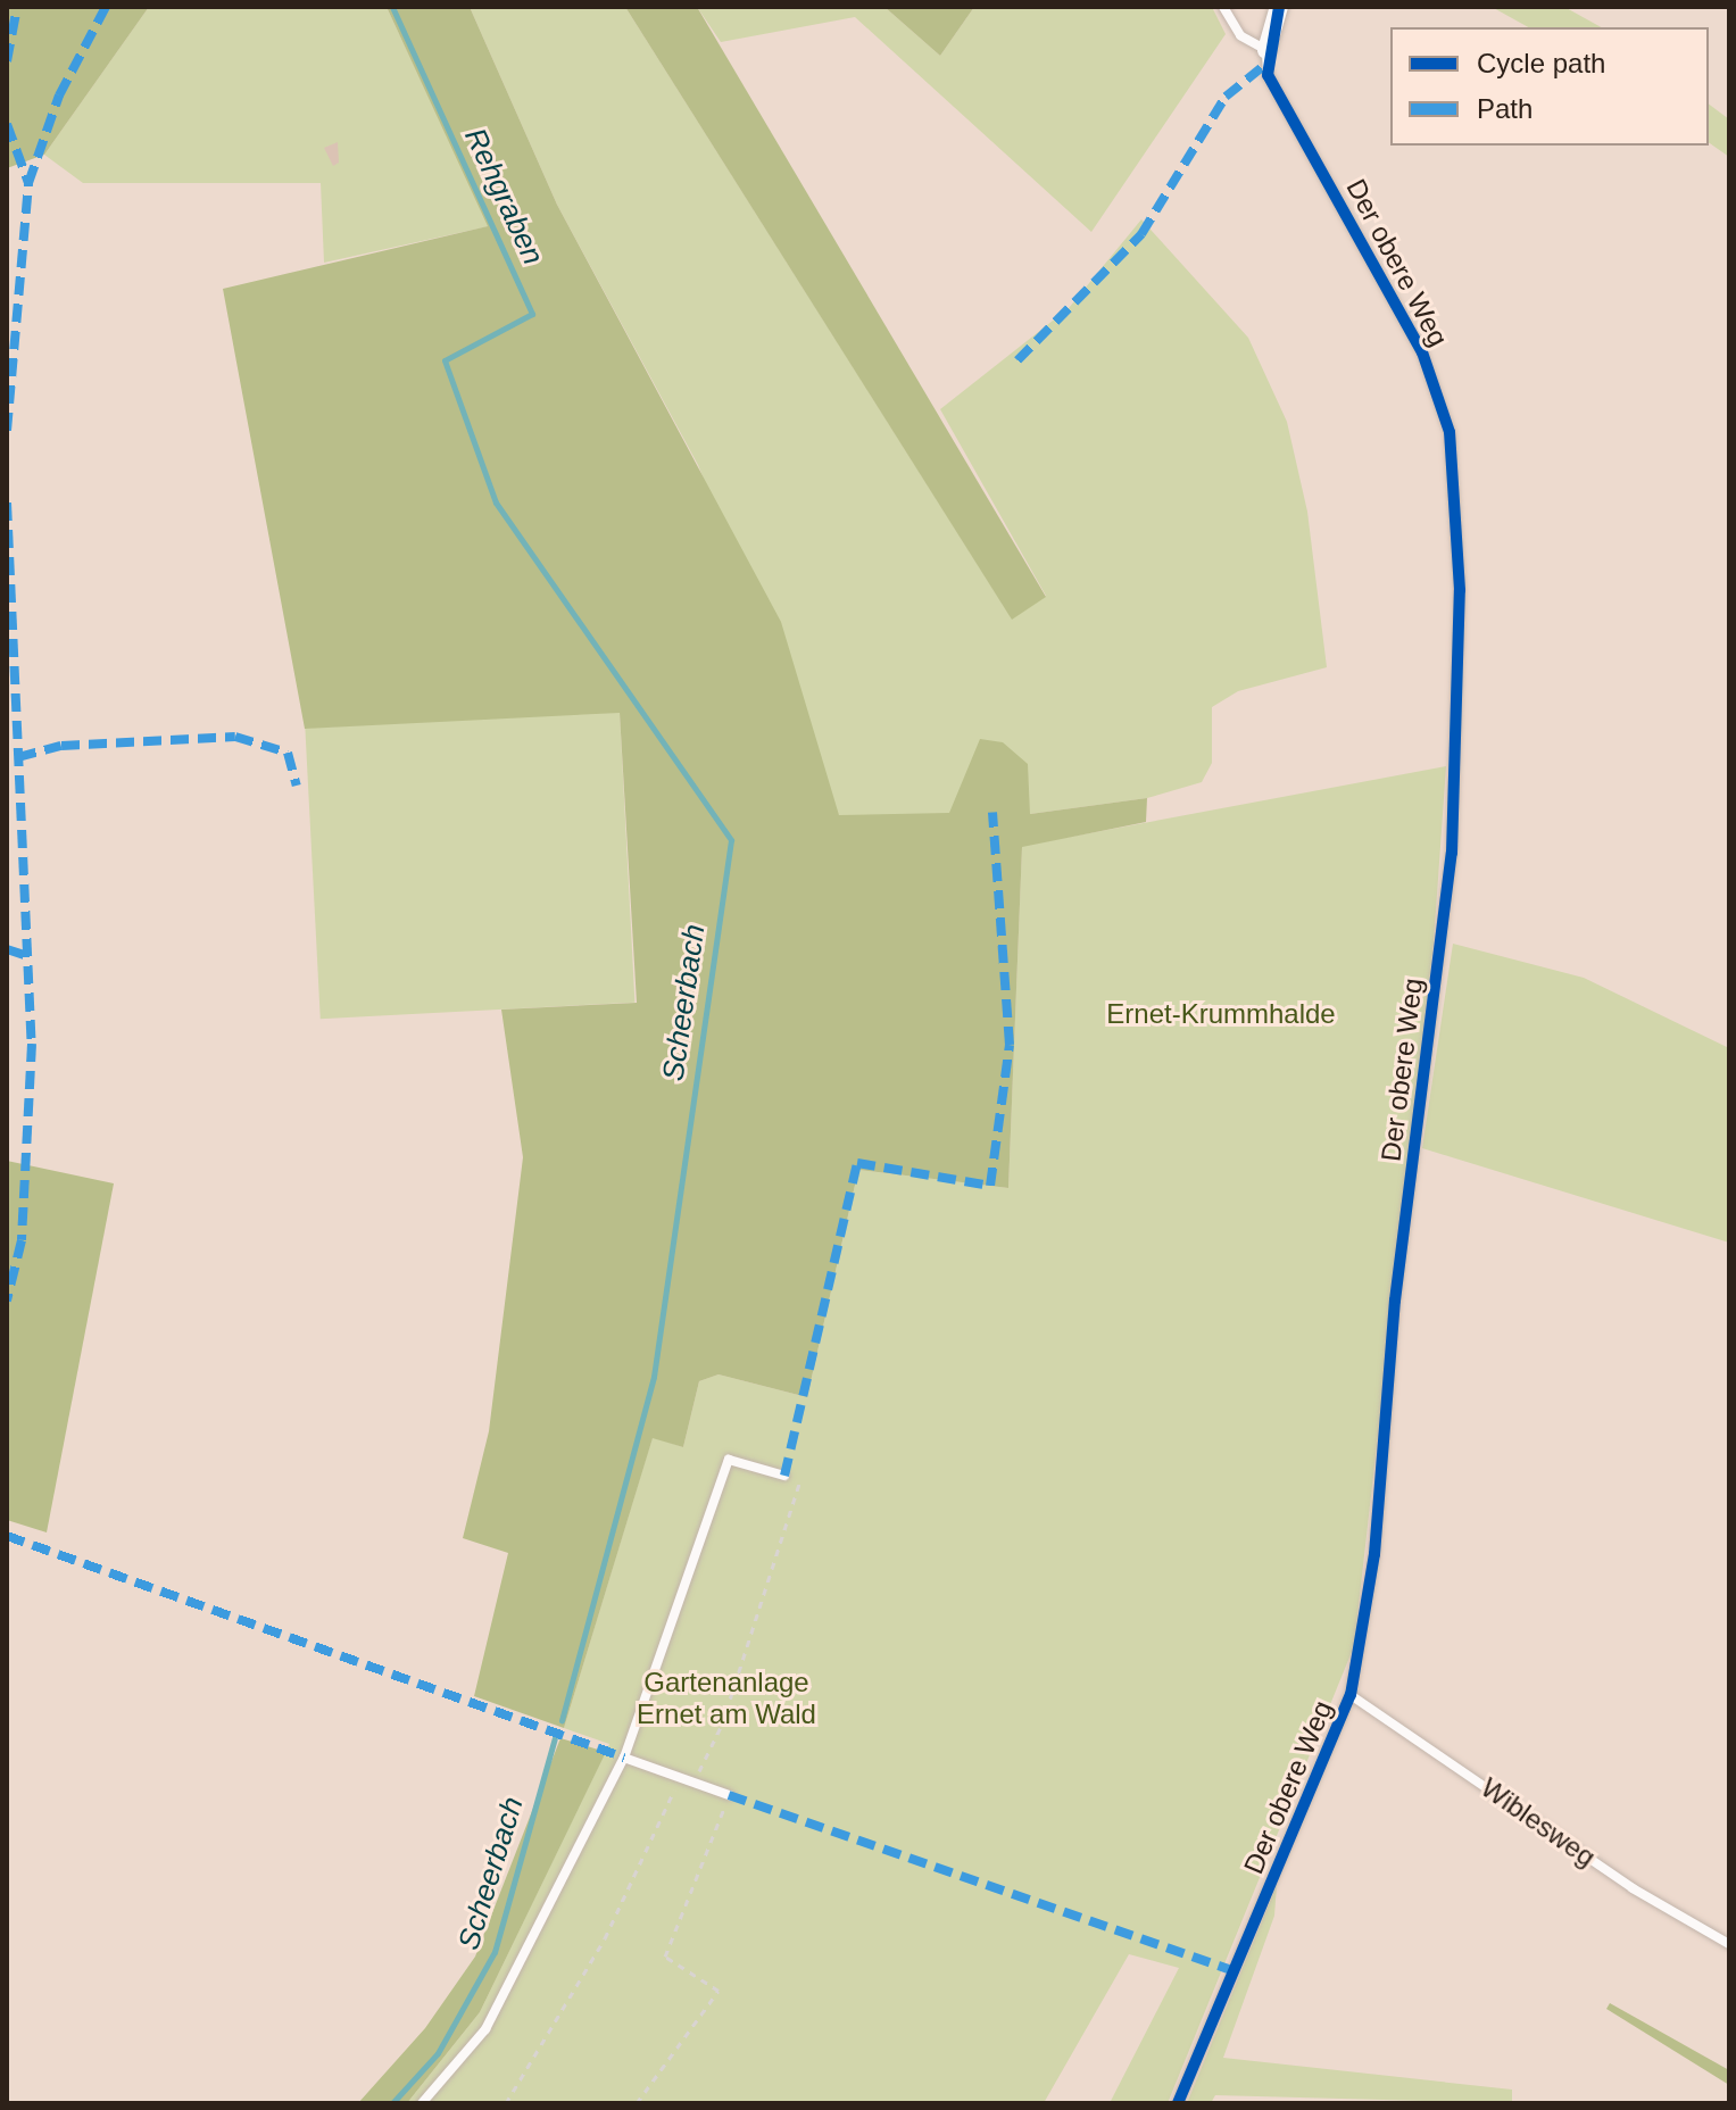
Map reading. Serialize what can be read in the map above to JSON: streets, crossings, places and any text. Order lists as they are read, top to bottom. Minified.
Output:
{"streets":{"lane":["Der obere Weg","Wiblesweg"]},"crossings":[["Der obere Weg","Wiblesweg"]],"water":["Rehgraben","Scheerbach"],"parks":["Ernet-Krummhalde","Gartenanlage Ernet am Wald"],"legend":["Cycle path","Path"]}
